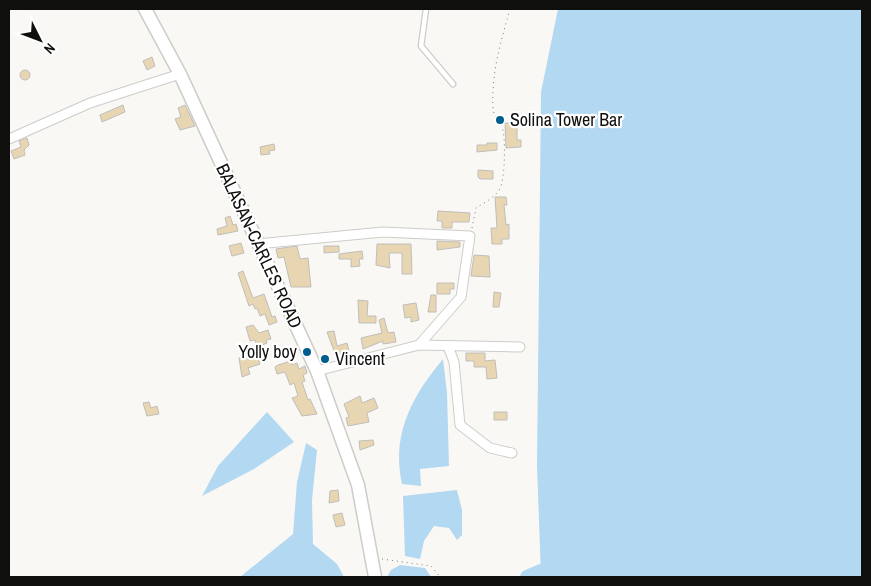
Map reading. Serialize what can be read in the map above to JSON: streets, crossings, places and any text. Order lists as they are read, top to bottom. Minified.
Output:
{"streets":{"main road":["BALASAN-CARLES ROAD"]},"places":["Solina Tower Bar","Yolly boy","Vincent"],"north":"bottom right"}
